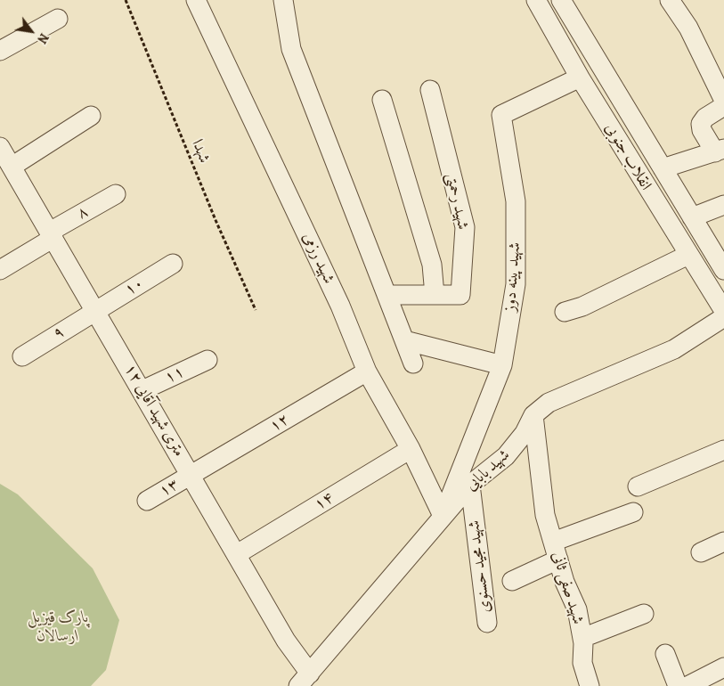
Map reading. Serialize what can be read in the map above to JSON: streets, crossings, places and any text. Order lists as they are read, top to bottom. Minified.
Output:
{"streets":{"street":["انقلاب جنوبی","شهید رحمتی","۸","شهید رزمی","شهید پینه دوز","۱۰","۹","۱۱","۱۲ متری شهید آقایی","۱۲","شهید بابایی","۱۳","۱۴","شهید مجید حسنوی","شهید صفی ثانی"],"path":["شهدا"]},"crossings":[["انقلاب جنوبی","شهید پینه دوز"],["۸","۱۲ متری شهید آقایی"],["شهید رزمی","شهید پینه دوز"],["شهید رزمی","۱۲"],["شهید رزمی","شهید بابایی"],["شهید رزمی","۱۴"],["شهید پینه دوز","شهید بابایی"],["۱۰","۹"],["۱۰","۱۲ متری شهید آقایی"],["۹","۱۲ متری شهید آقایی"],["۱۱","۱۲ متری شهید آقایی"],["۱۲ متری شهید آقایی","۱۲"],["۱۲ متری شهید آقایی","شهید بابایی"],["۱۲ متری شهید آقایی","۱۳"],["۱۲ متری شهید آقایی","۱۴"],["۱۲","۱۳"],["شهید بابایی","شهید مجید حسنوی"],["شهید بابایی","شهید صفی ثانی"]],"parks":["پارک قیزیل ارسالان"],"north":"bottom right"}
